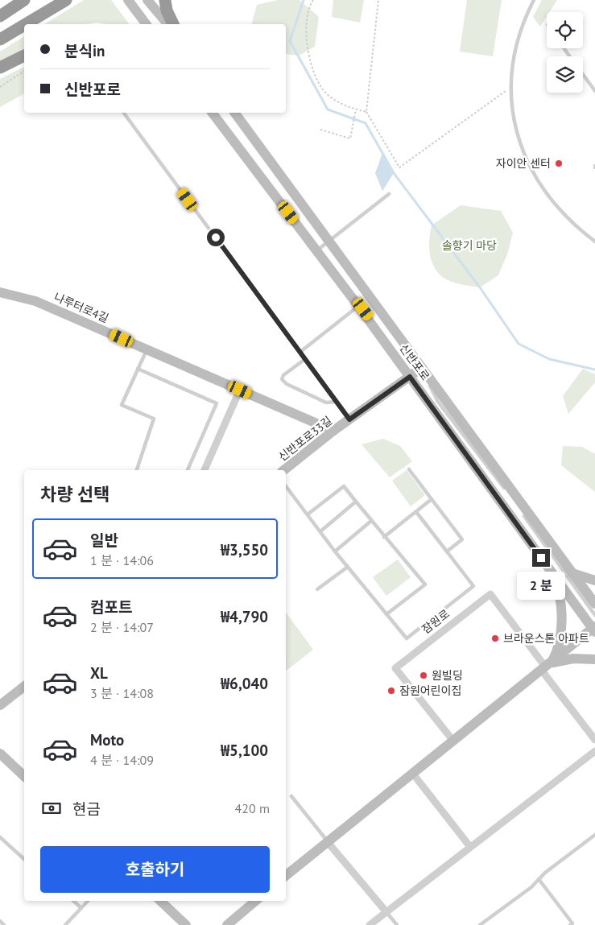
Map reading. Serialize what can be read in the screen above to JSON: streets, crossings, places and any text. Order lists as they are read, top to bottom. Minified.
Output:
{"streets":{"main road":["나루터로4길","신반포로","신반포로33길"],"street":["잠원로"]},"crossings":[["나루터로4길","신반포로33길"],["신반포로","신반포로33길"]],"parks":["솔향기 마당"],"places":["자이안 센터","브라운스톤 아파트","원빌딩","잠원어린이집"],"page":{"banner":["분식in","신반포로"],"heading":"차량 선택","list":[{"name":"일반","note":"1 분 · 14:06","value":"₩3,550"},{"name":"컴포트","note":"2 분 · 14:07","value":"₩4,790"},{"name":"XL","note":"3 분 · 14:08","value":"₩6,040"},{"name":"Moto","note":"4 분 · 14:09","value":"₩5,100"}],"bubble":"2 분","pay":["현금","420 m"],"buttons":"호출하기"}}
